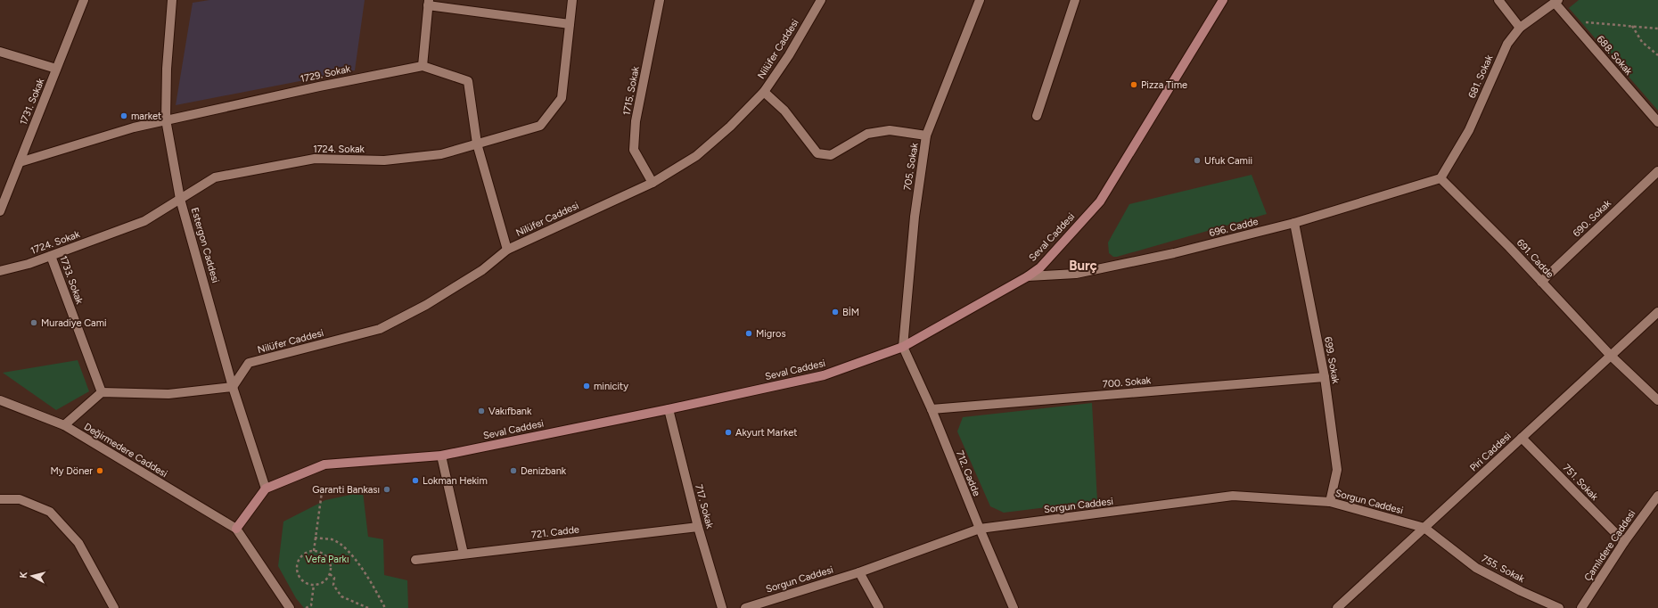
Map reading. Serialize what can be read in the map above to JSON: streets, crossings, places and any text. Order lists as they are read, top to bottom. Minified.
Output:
{"streets":{"main road":["Seval Caddesi"],"street":["Nilüfer Caddesi","688. Sokak","1729. Sokak","681. Sokak","1715. Sokak","1731. Sokak","1724. Sokak","705. Sokak","690. Sokak","696. Cadde","Estergon Caddesi","691. Cadde","1733. Sokak","699. Sokak","700. Sokak","Değirmedere Caddesi","Piri Caddesi","712. Cadde","751. Sokak","Sorgun Caddesi","717. Sokak","721. Cadde","Çamlıdere Caddesi","755. Sokak"]},"crossings":[["Nilüfer Caddesi","1715. Sokak"],["Nilüfer Caddesi","Estergon Caddesi"],["688. Sokak","681. Sokak"],["1729. Sokak","1731. Sokak"],["1729. Sokak","Estergon Caddesi"],["681. Sokak","696. Cadde"],["681. Sokak","691. Cadde"],["1724. Sokak","Estergon Caddesi"],["1724. Sokak","1733. Sokak"],["705. Sokak","Seval Caddesi"],["705. Sokak","712. Cadde"],["690. Sokak","691. Cadde"],["696. Cadde","Seval Caddesi"],["696. Cadde","691. Cadde"],["696. Cadde","699. Sokak"],["Seval Caddesi","Estergon Caddesi"],["Seval Caddesi","712. Cadde"],["Seval Caddesi","717. Sokak"],["691. Cadde","Piri Caddesi"],["699. Sokak","700. Sokak"],["699. Sokak","Sorgun Caddesi"],["700. Sokak","712. Cadde"],["Piri Caddesi","751. Sokak"],["Piri Caddesi","Sorgun Caddesi"],["Piri Caddesi","755. Sokak"],["712. Cadde","Sorgun Caddesi"],["751. Sokak","Çamlıdere Caddesi"],["Sorgun Caddesi","755. Sokak"],["717. Sokak","721. Cadde"]],"districts":["Burç"],"parks":["Vefa Parkı"],"places":["Pizza Time","market","Ufuk Camii","BİM","Muradiye Cami","Migros","minicity","Vakıfbank","Akyurt Market","My Döner","Denizbank","Lokman Hekim","Garanti Bankası"],"north":"left"}
